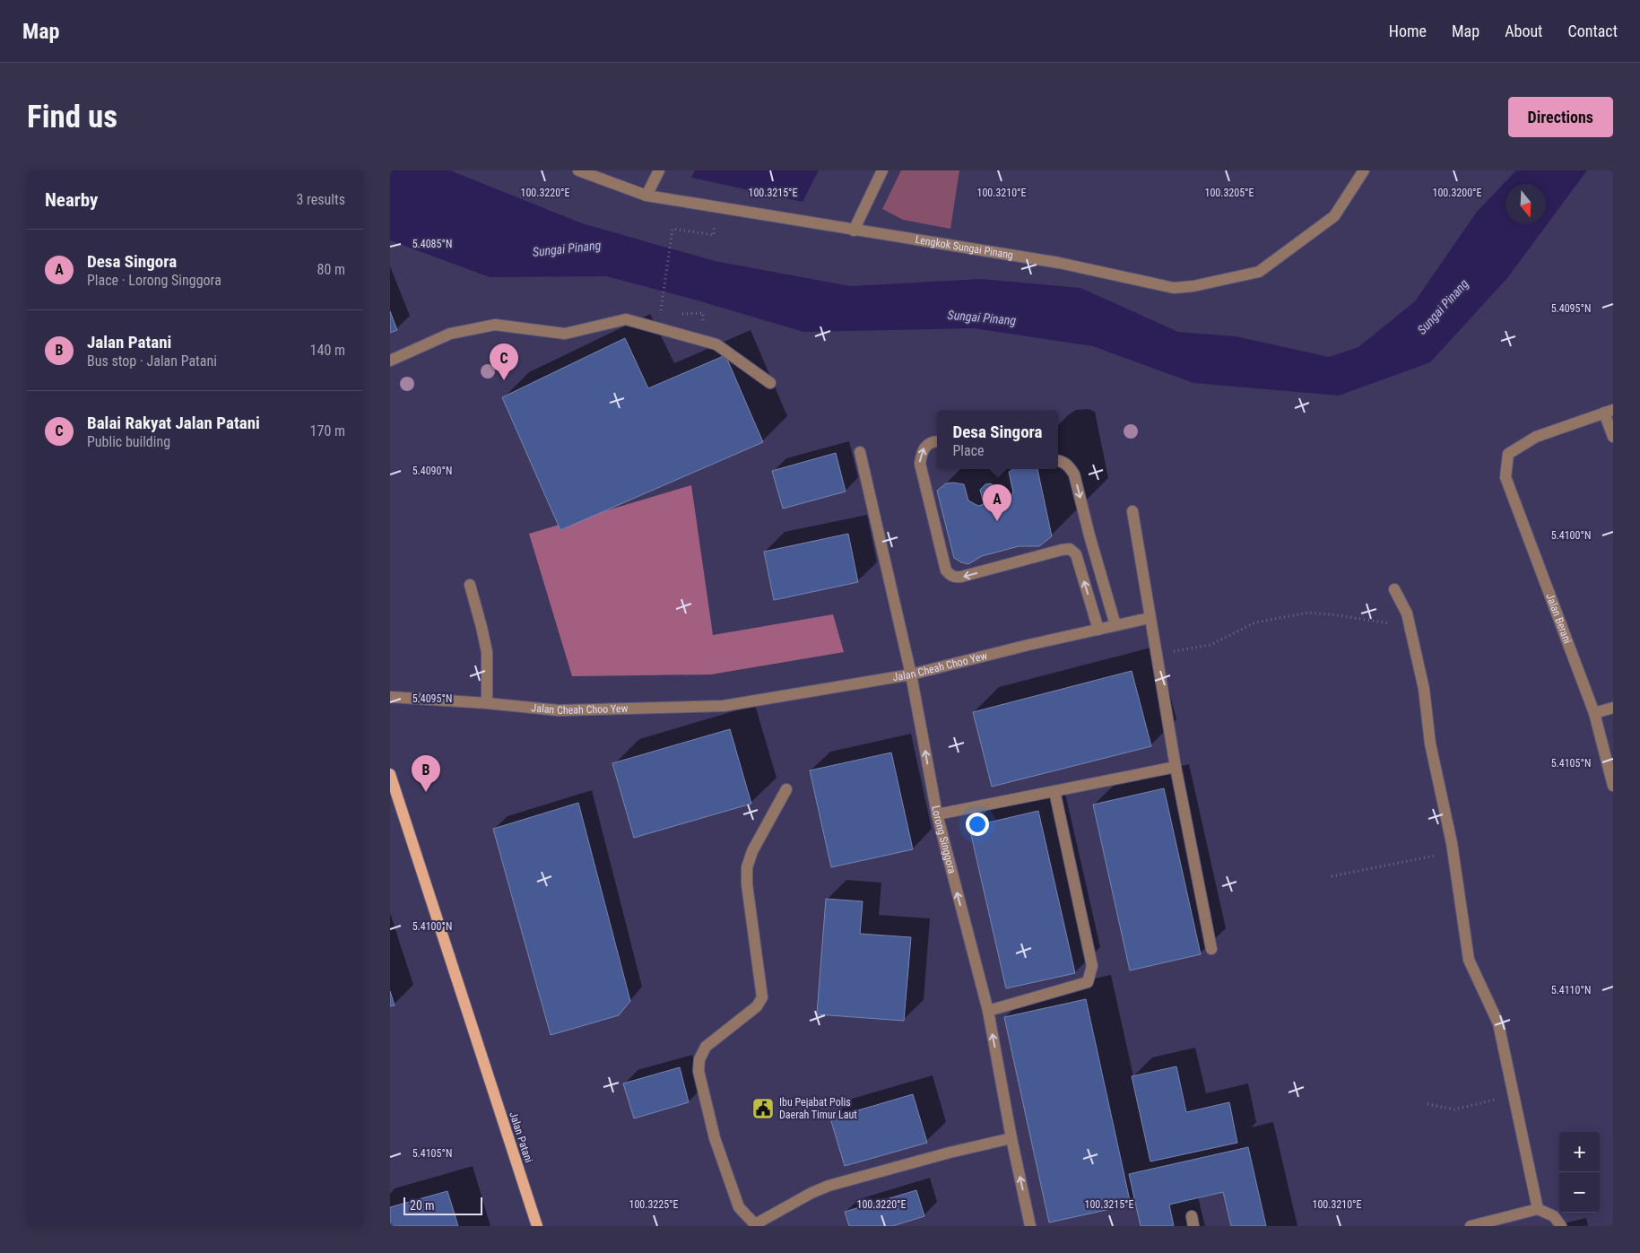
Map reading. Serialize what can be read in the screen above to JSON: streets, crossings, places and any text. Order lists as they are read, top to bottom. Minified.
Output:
{"streets":{"main road":["Jalan Patani"],"street":["Lengkok Sungai Pinang","Jalan Berani","Jalan Cheah Choo Yew","Lorong Singgora"]},"crossings":[["Jalan Cheah Choo Yew","Lorong Singgora"]],"one_way":["Lorong Singgora"],"water":["Sungai Pinang"],"places":{"public building":["Ibu Pejabat Polis Daerah Timur Laut"]},"scale_bar":"20 m","north":"bottom","page":{"header":"Map","nav":["Home","Map","About","Contact"],"buttons":"Directions","title":"Find us","heading":["Nearby","3 results"],"list":[{"mark":"A","name":"Desa Singora","note":"Place · Lorong Singgora","value":"80 m"},{"mark":"B","name":"Jalan Patani","note":"Bus stop · Jalan Patani","value":"140 m"},{"mark":"C","name":"Balai Rakyat Jalan Patani","note":"Public building","value":"170 m"}],"pins":["C","A","B"],"popup":["Desa Singora","Place"],"map_buttons":["+","−"],"scale":"20 m"},"coordinates":["100.3220°E","100.3215°E","100.3210°E","100.3205°E","100.3200°E","5.4085°N","5.4095°N","5.4090°N","5.4100°N","5.4105°N","5.4110°N","100.3225°E"]}
